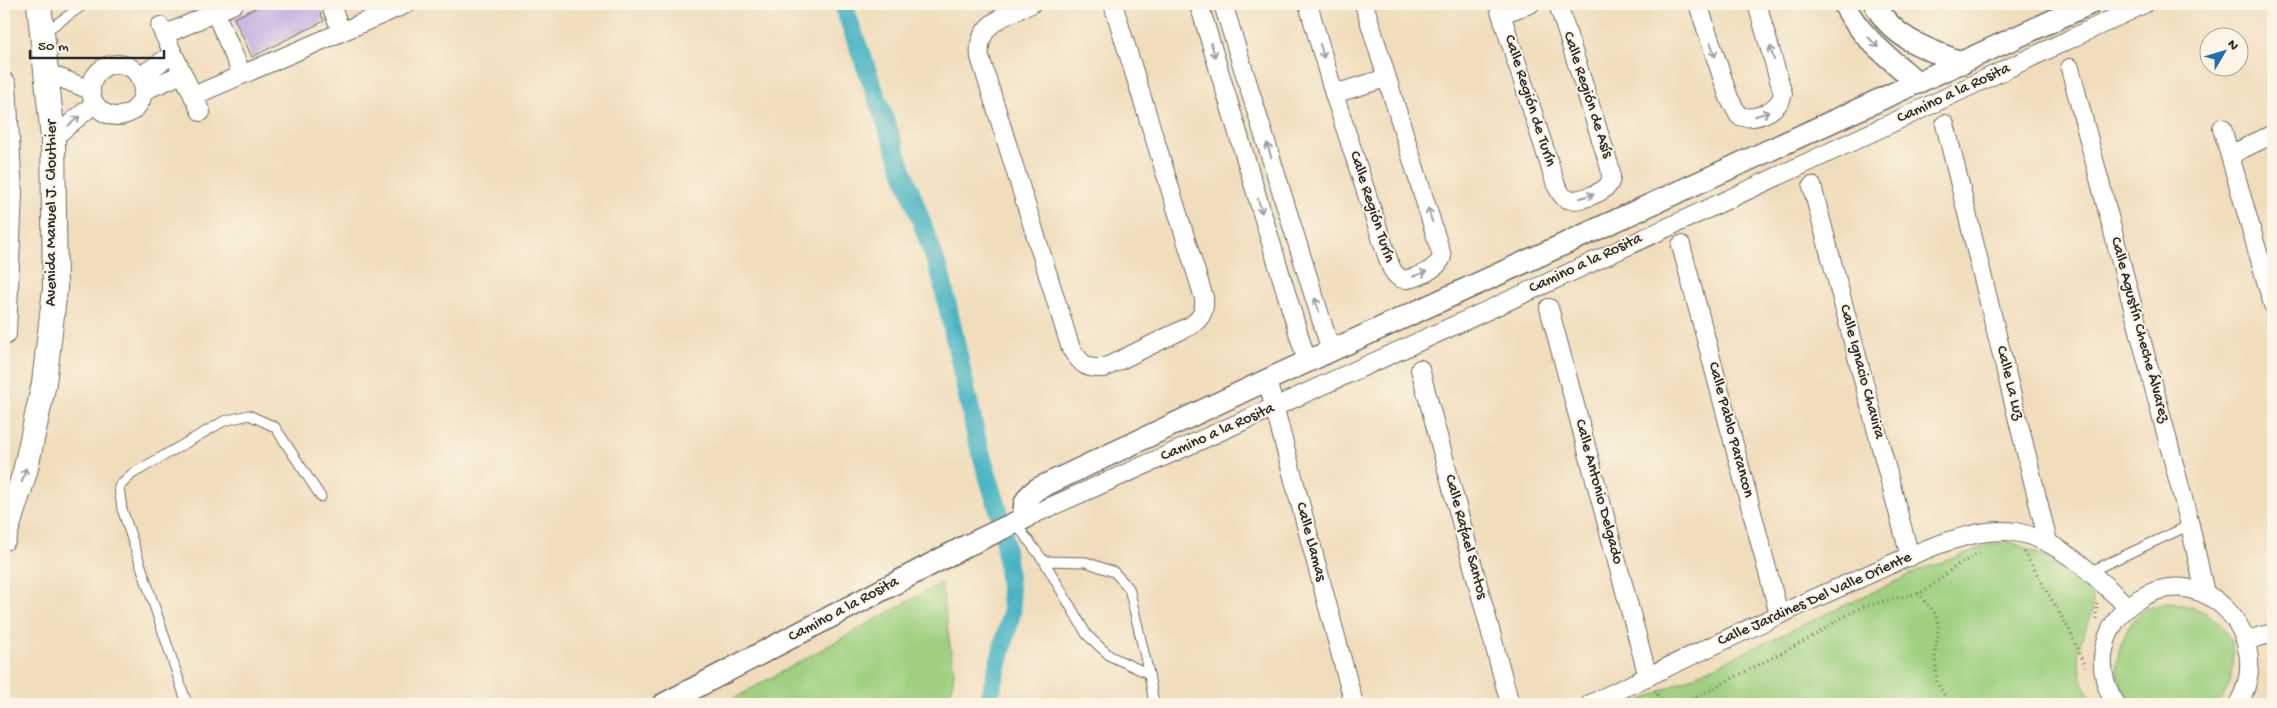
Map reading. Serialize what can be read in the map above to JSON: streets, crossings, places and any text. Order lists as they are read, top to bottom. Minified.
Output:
{"streets":{"main road":["Avenida Manuel J. Clouthier"],"street":["Camino a la Rosita","Calle Región de Asís","Calle Región de Turín","Calle Región Turín","Calle Agustín Cheche Álvarez","Calle Ignacio Chavira","Calle La Luz","Calle Pablo Parancon","Calle Antonio Delgado","Calle Rafael Santos","Calle Llamas","Calle Jardines Del Valle Oriente"]},"crossings":[["Camino a la Rosita","Calle Llamas"],["Calle Región de Asís","Calle Región de Turín"],["Calle Ignacio Chavira","Calle Jardines Del Valle Oriente"],["Calle La Luz","Calle Jardines Del Valle Oriente"],["Calle Pablo Parancon","Calle Jardines Del Valle Oriente"],["Calle Antonio Delgado","Calle Jardines Del Valle Oriente"]],"one_way":["Calle Región de Asís"],"scale_bar":"50 m","north":"top right"}
